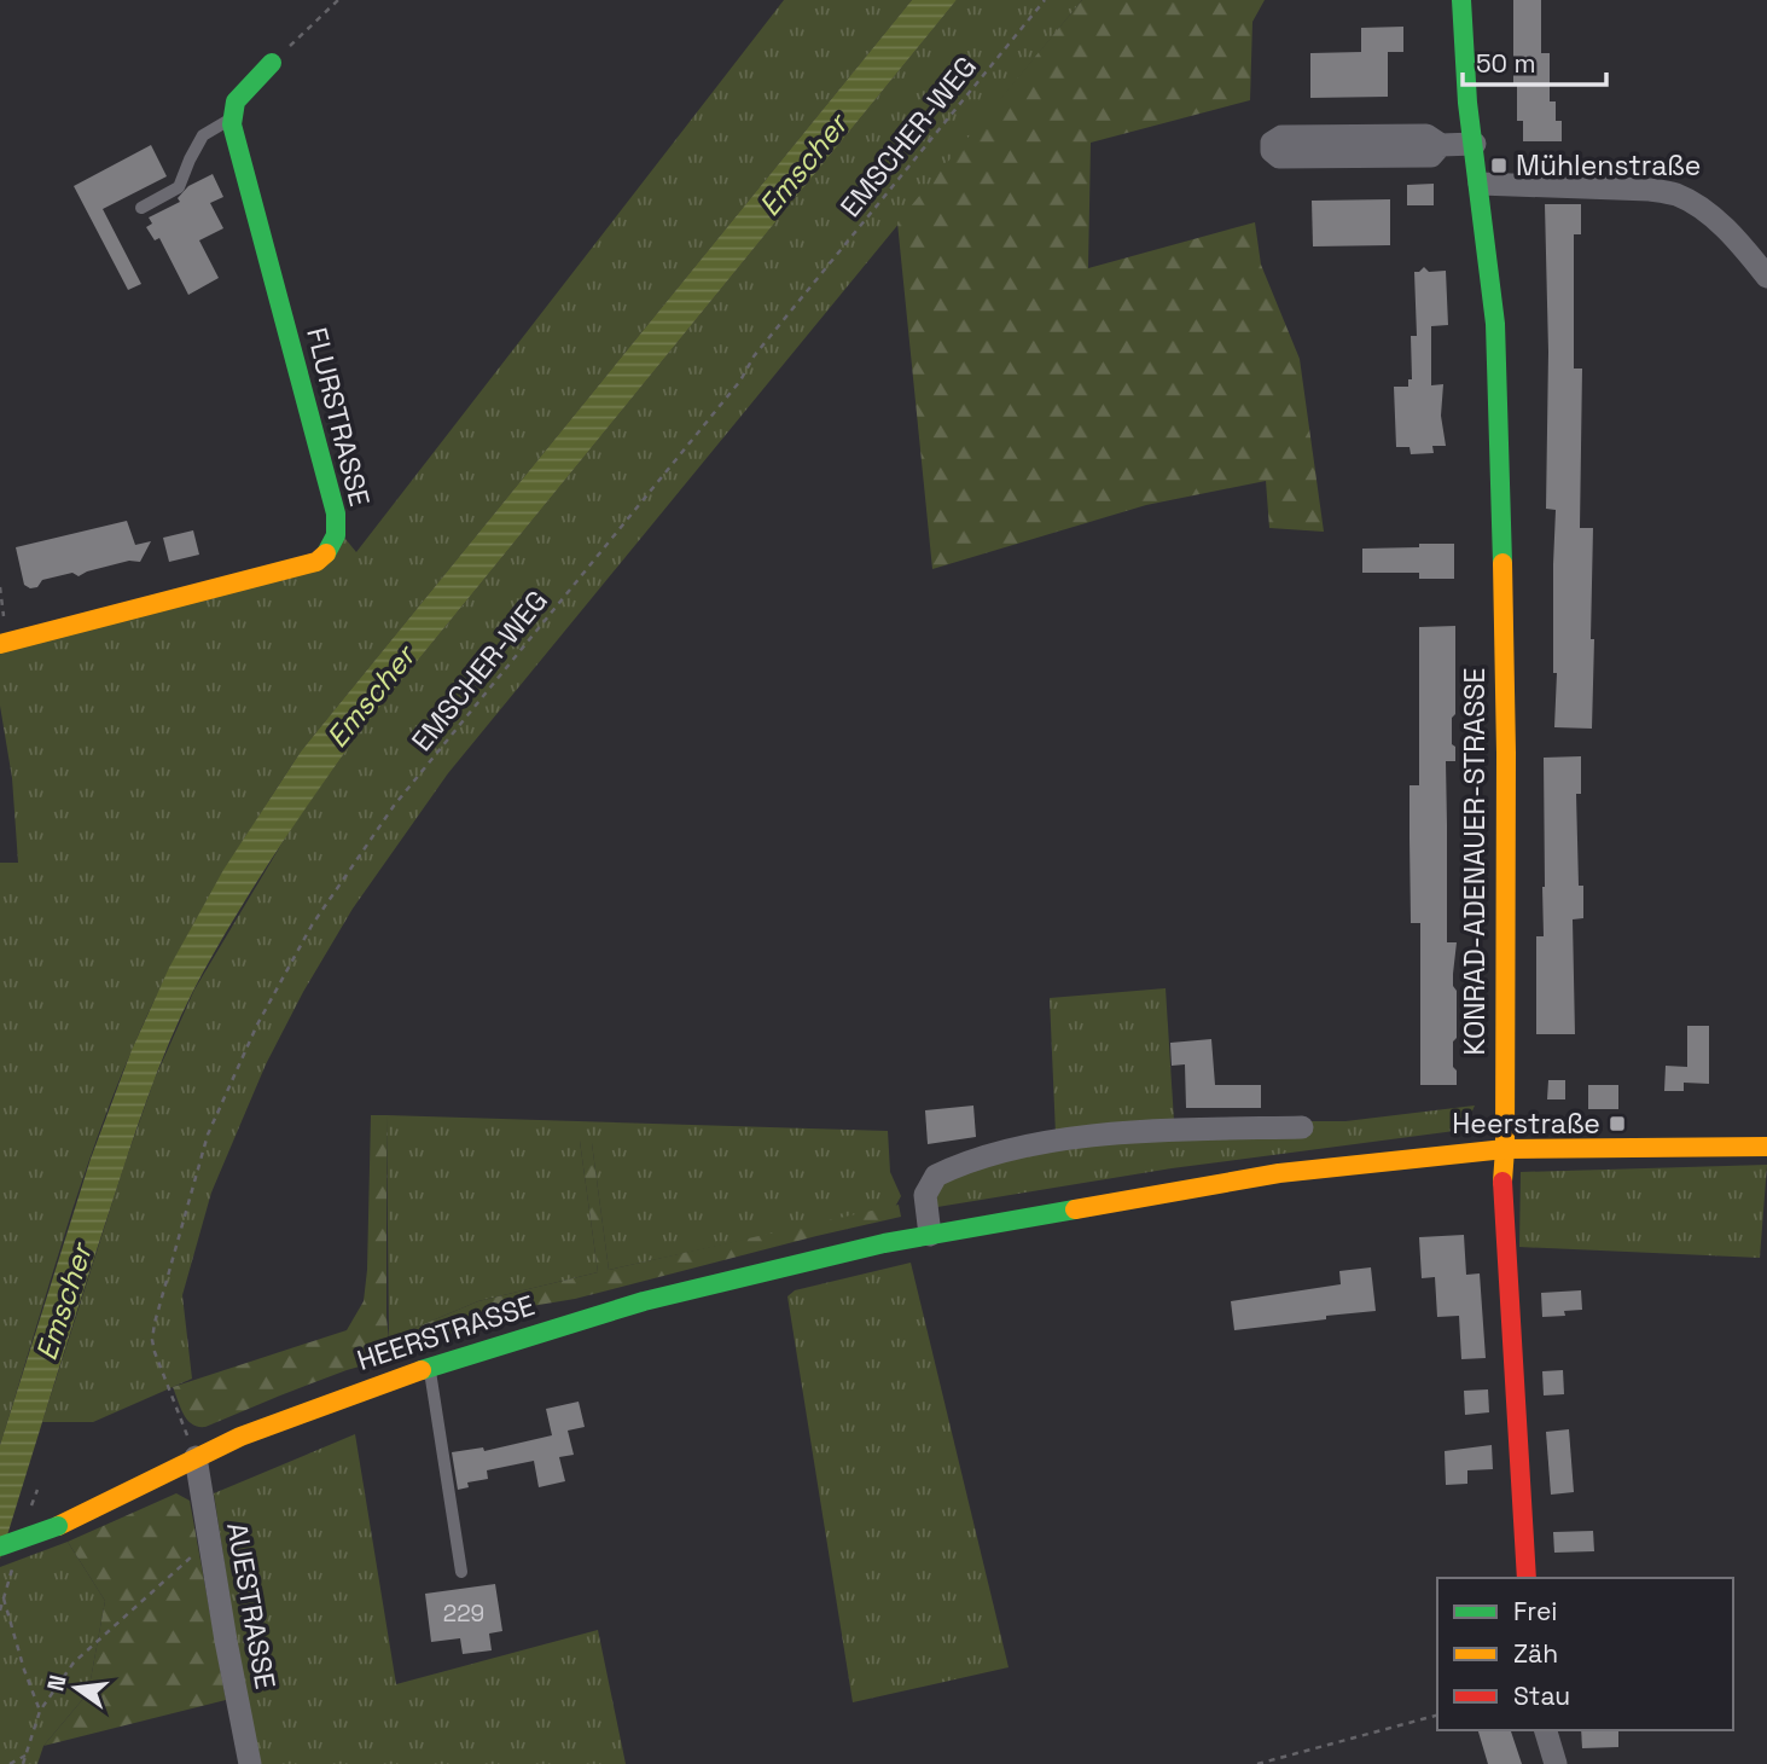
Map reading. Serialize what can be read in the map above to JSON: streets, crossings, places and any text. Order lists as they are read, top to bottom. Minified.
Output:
{"streets":{"street":["FLURSTRASSE","KONRAD-ADENAUER-STRASSE","HEERSTRASSE","AUESTRASSE"],"path":["EMSCHER-WEG"]},"crossings":[["EMSCHER-WEG","HEERSTRASSE"],["EMSCHER-WEG","AUESTRASSE"],["KONRAD-ADENAUER-STRASSE","HEERSTRASSE"],["HEERSTRASSE","AUESTRASSE"]],"water":["Emscher"],"places":{"transit":["Mühlenstraße","Heerstraße"]},"house_numbers":["229"],"legend":["Frei","Zäh","Stau"],"scale_bar":"50 m","north":"left"}
